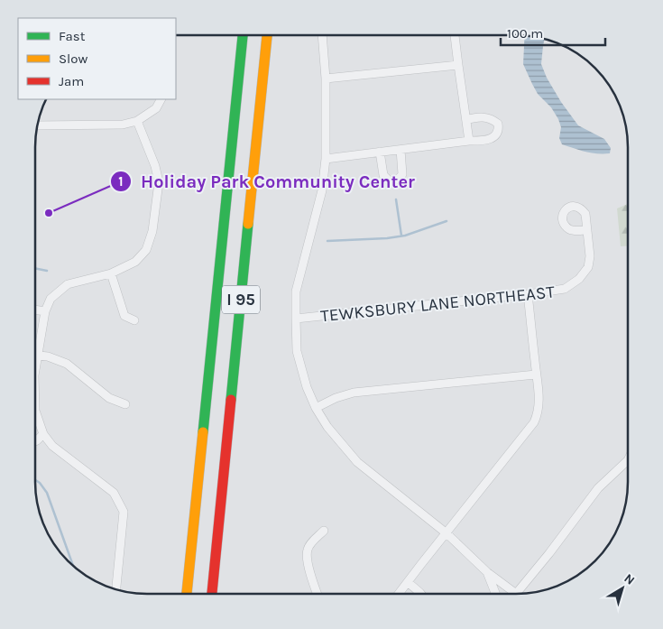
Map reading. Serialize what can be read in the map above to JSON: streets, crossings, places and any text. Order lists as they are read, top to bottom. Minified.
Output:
{"streets":{"highway":["I 95"],"street":["TEWKSBURY LANE NORTHEAST"]},"places":["Holiday Park Community Center"],"legend":["Fast","Slow","Jam"],"scale_bar":"100 m","north":"top right"}
